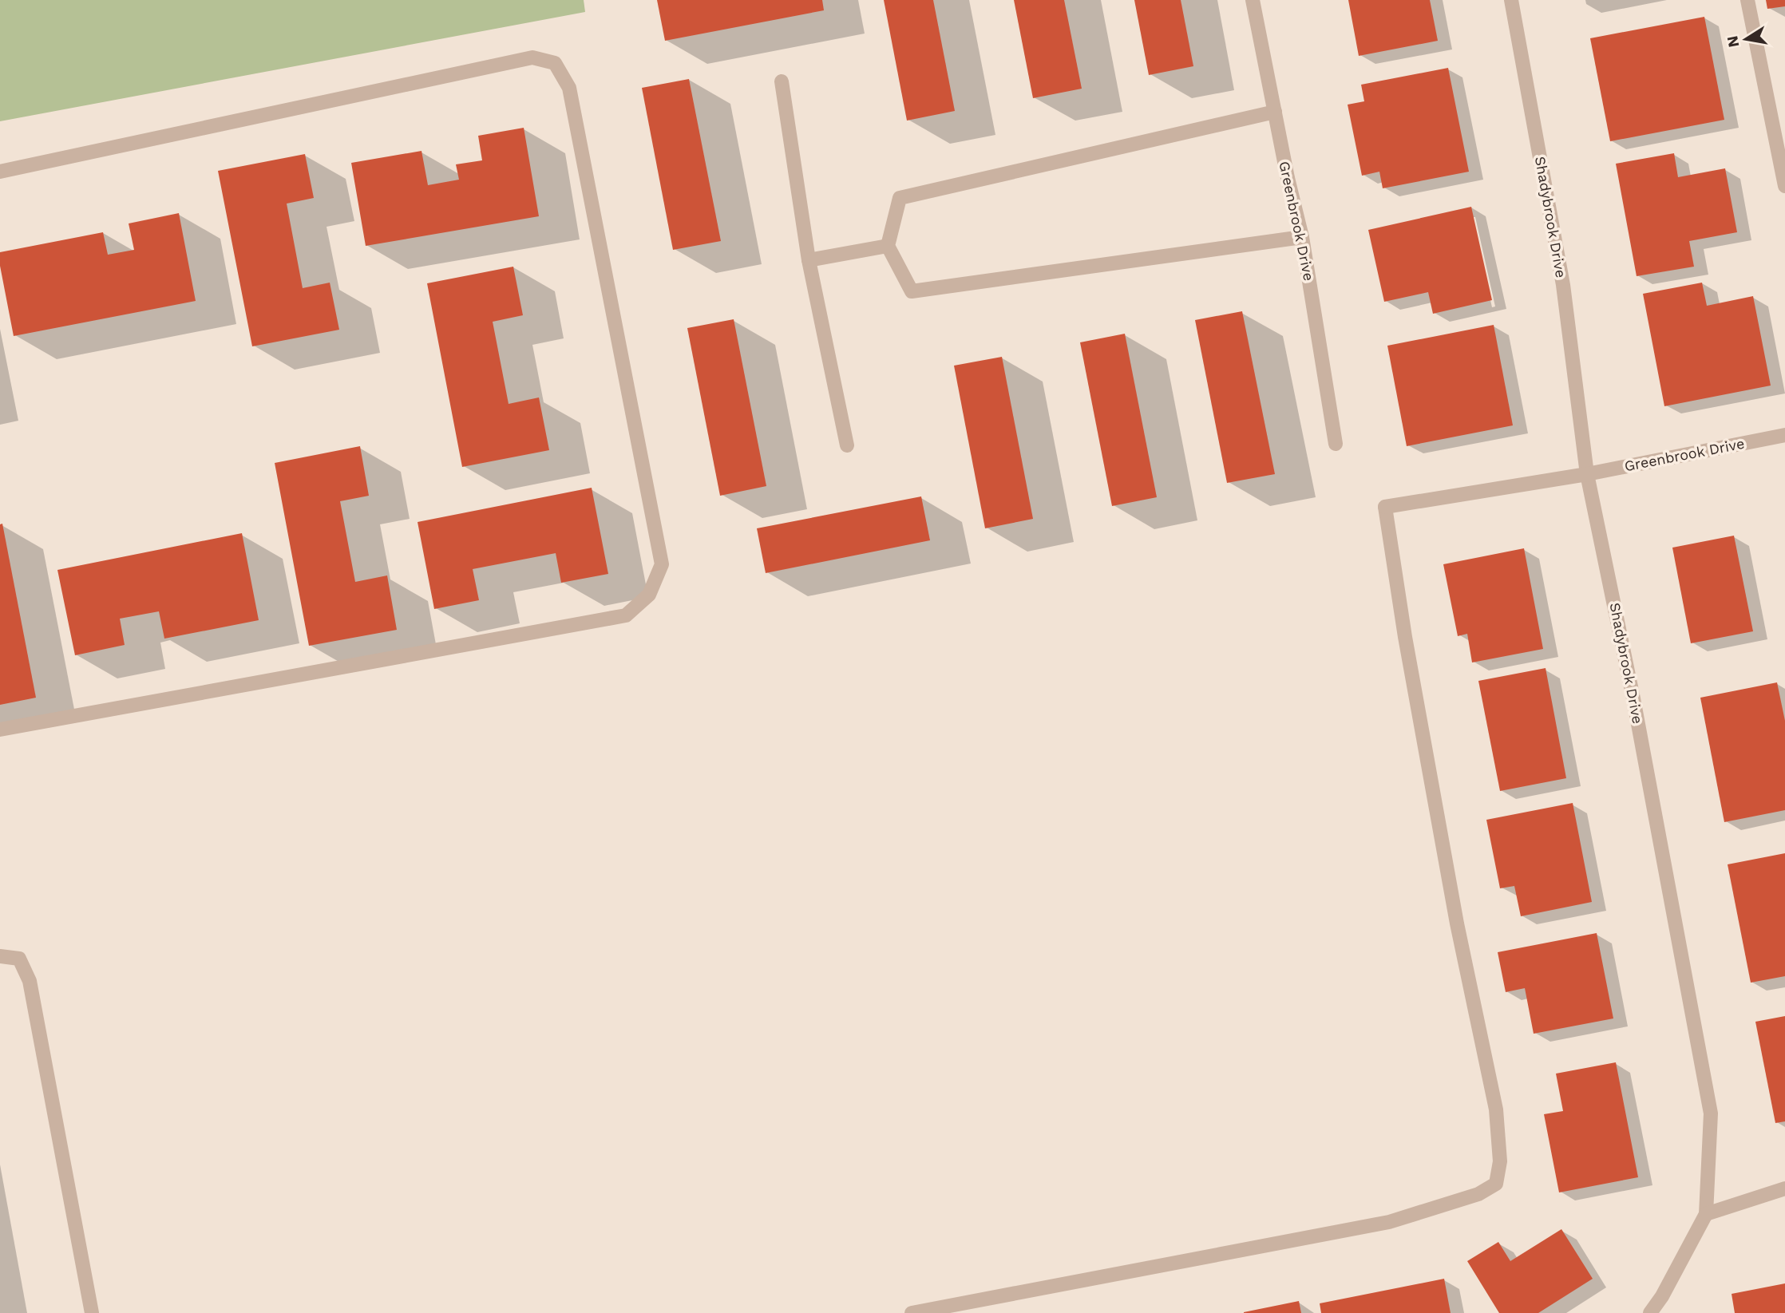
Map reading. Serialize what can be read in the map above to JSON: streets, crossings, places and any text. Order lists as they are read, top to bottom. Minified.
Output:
{"streets":{"street":["Shadybrook Drive","Greenbrook Drive"]},"crossings":[["Shadybrook Drive","Greenbrook Drive"]],"north":"left"}
